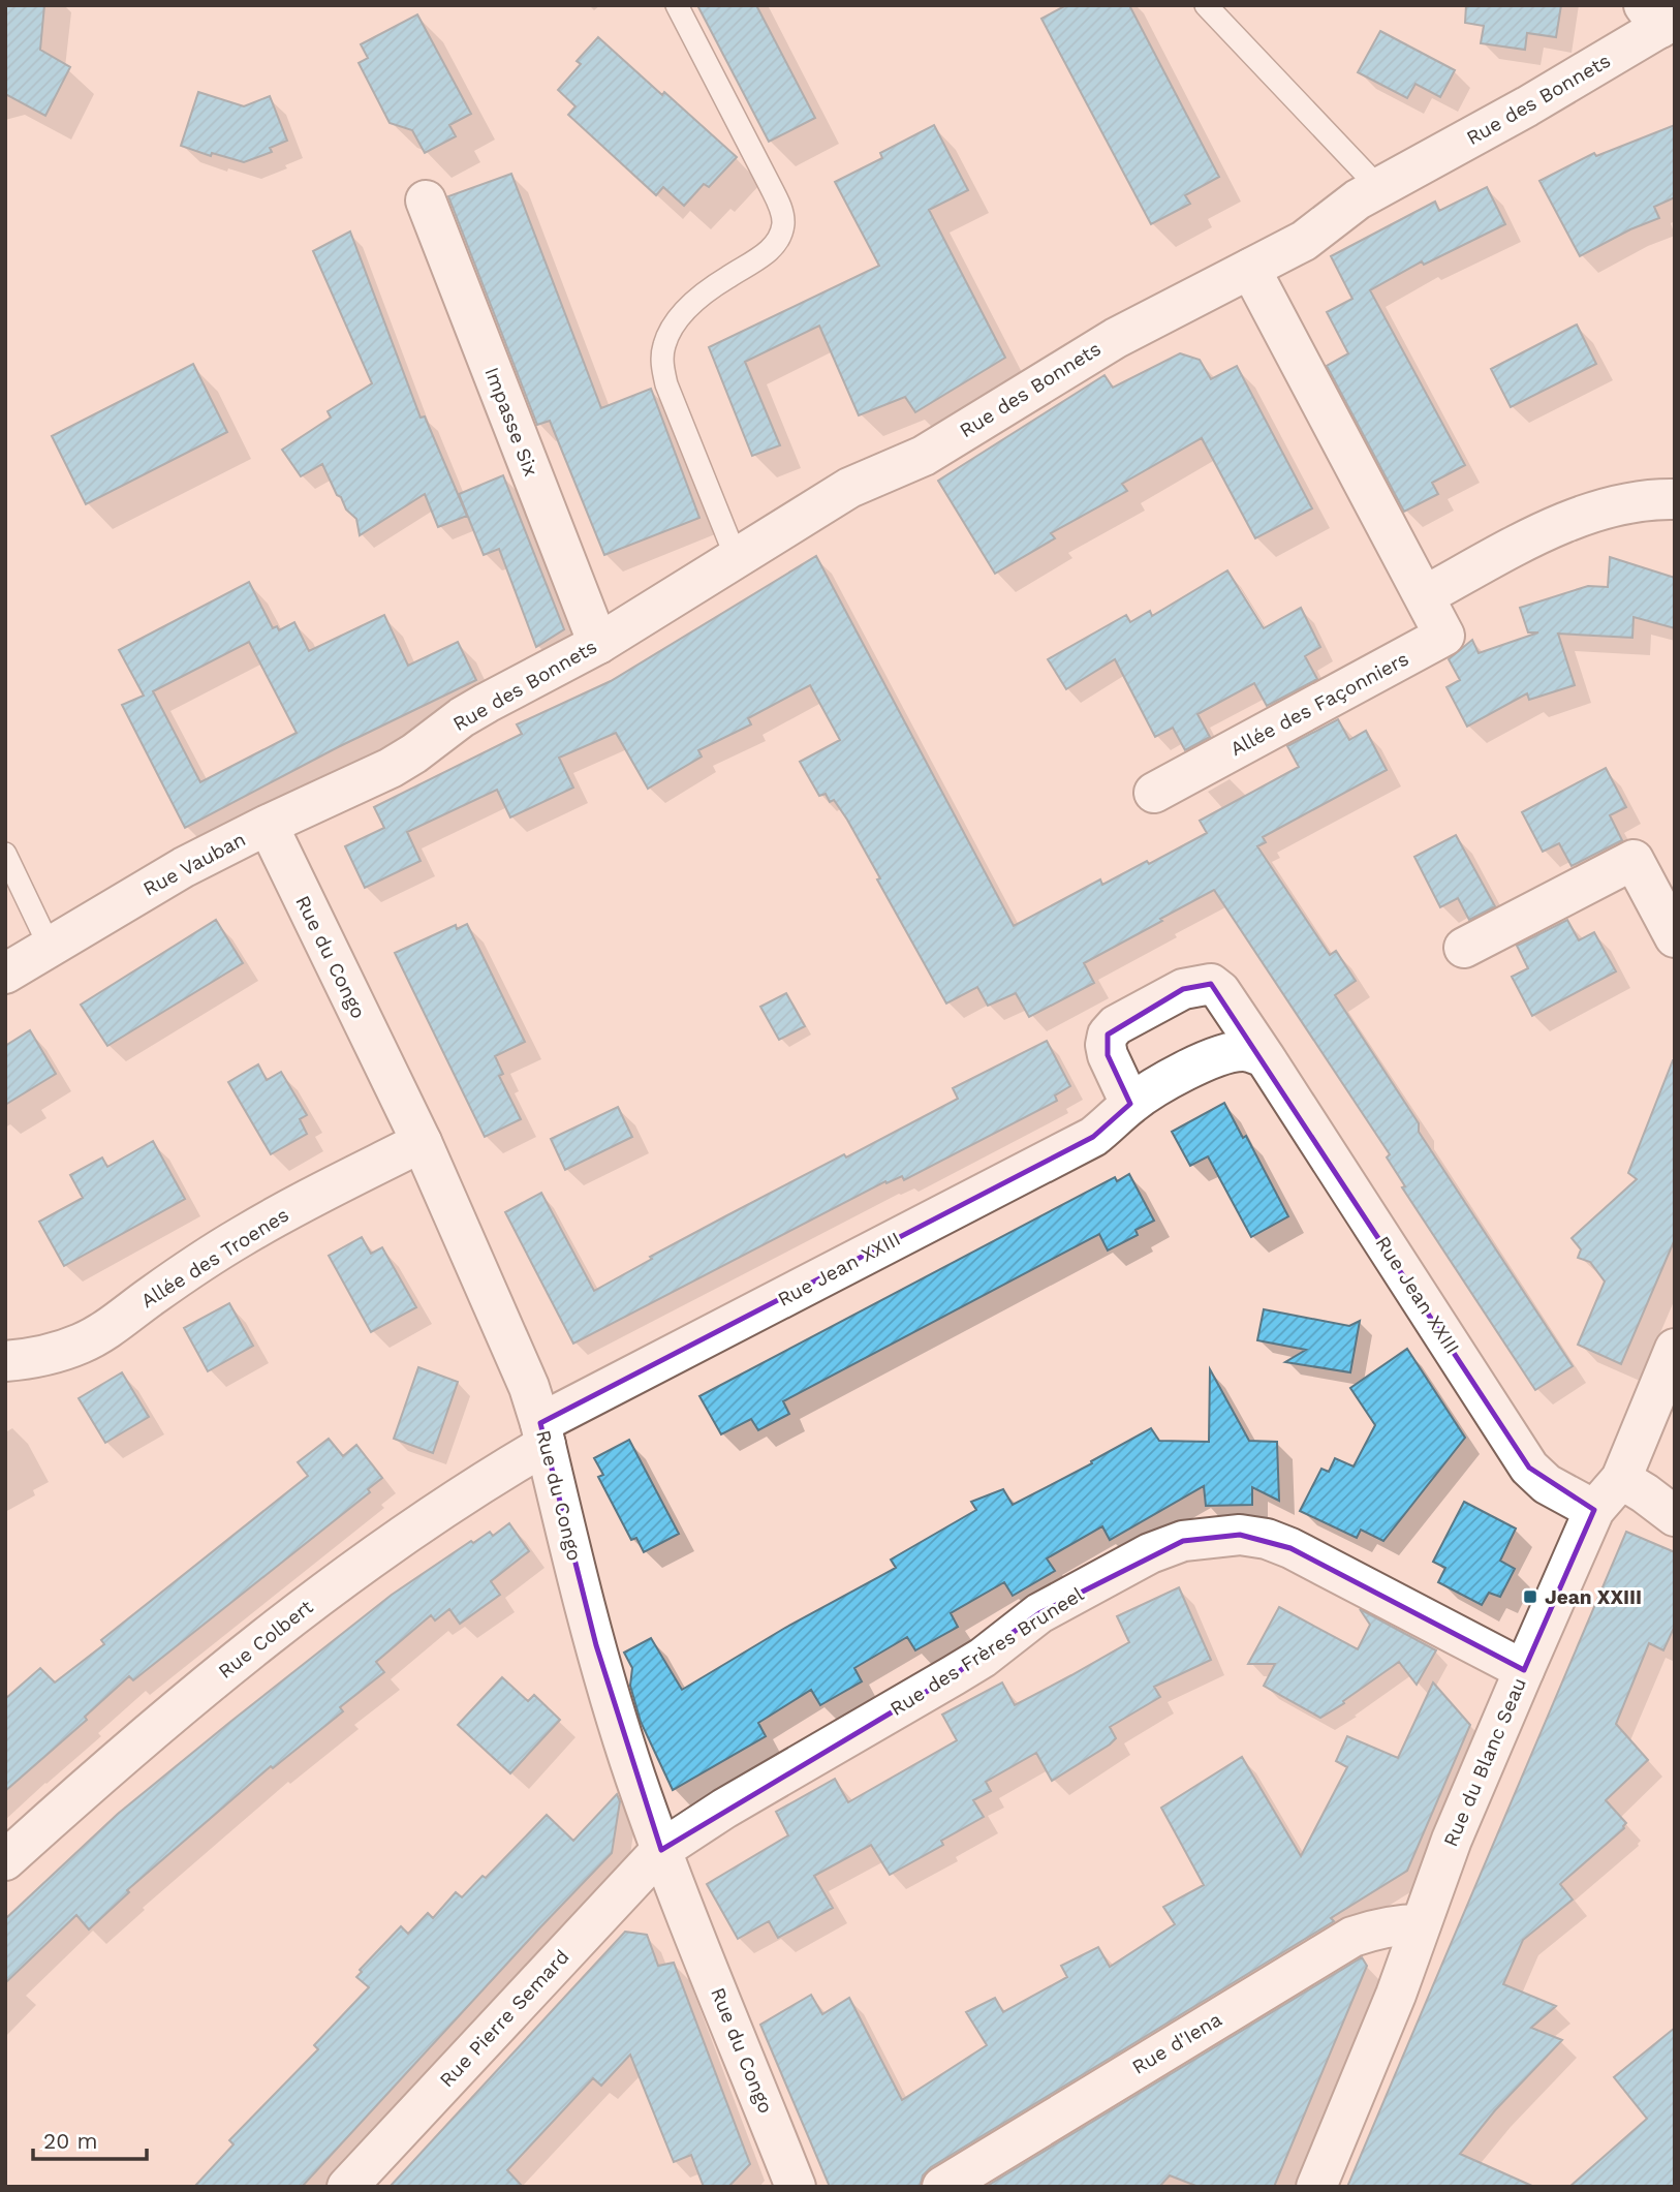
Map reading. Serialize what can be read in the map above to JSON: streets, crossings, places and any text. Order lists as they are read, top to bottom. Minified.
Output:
{"streets":{"street":["Rue des Bonnets","Impasse Six","Allée des Façonniers","Rue Vauban","Rue du Congo","Allée des Troenes","Rue Jean XXIII","Rue Colbert","Rue des Frères Bruneel","Rue du Blanc Seau","Rue Pierre Semard","Rue d'Iena"]},"crossings":[["Rue des Bonnets","Impasse Six"],["Rue des Bonnets","Allée des Façonniers"],["Rue des Bonnets","Rue Vauban"],["Rue Vauban","Rue du Congo"],["Rue du Congo","Allée des Troenes"],["Rue du Congo","Rue Jean XXIII"],["Rue du Congo","Rue Colbert"],["Rue du Congo","Rue des Frères Bruneel"],["Rue du Congo","Rue Pierre Semard"],["Rue Jean XXIII","Rue Colbert"],["Rue Jean XXIII","Rue du Blanc Seau"],["Rue des Frères Bruneel","Rue du Blanc Seau"],["Rue des Frères Bruneel","Rue Pierre Semard"],["Rue du Blanc Seau","Rue d'Iena"]],"places":{"transit":["Jean XXIII"]},"scale_bar":"20 m"}
